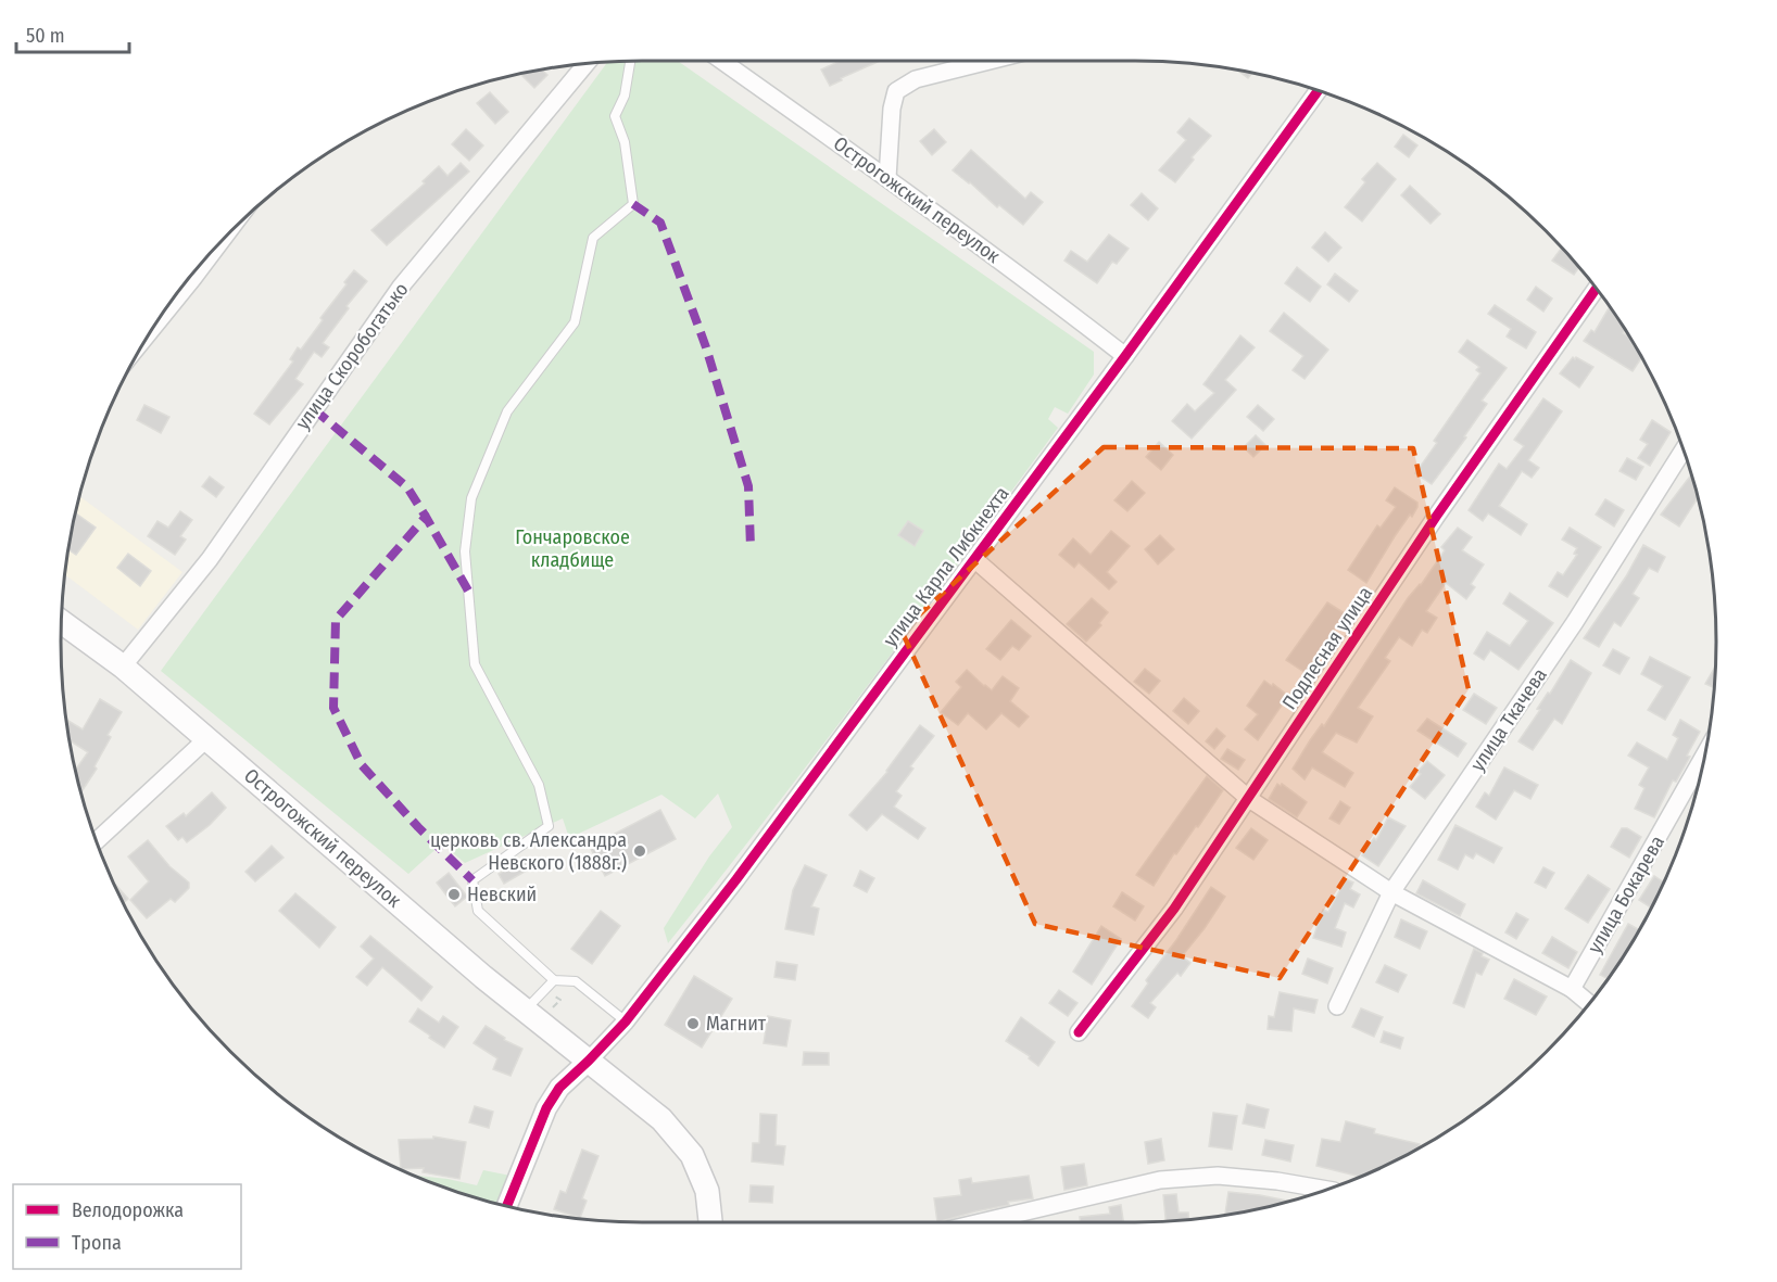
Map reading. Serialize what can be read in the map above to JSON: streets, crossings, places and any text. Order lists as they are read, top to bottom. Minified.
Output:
{"streets":{"main road":["Острогожский переулок"],"street":["улица Скоробогатько","улица Карла Либкнехта","Подлесная улица","улица Ткачева","улица Бокарева"]},"crossings":[["Острогожский переулок","улица Скоробогатько"],["Острогожский переулок","улица Карла Либкнехта"]],"parks":["Гончаровское кладбище"],"places":["церковь св. Александра Невского (1888г.)","Невский","Магнит"],"legend":["Велодорожка","Тропа"],"scale_bar":"50 m"}
